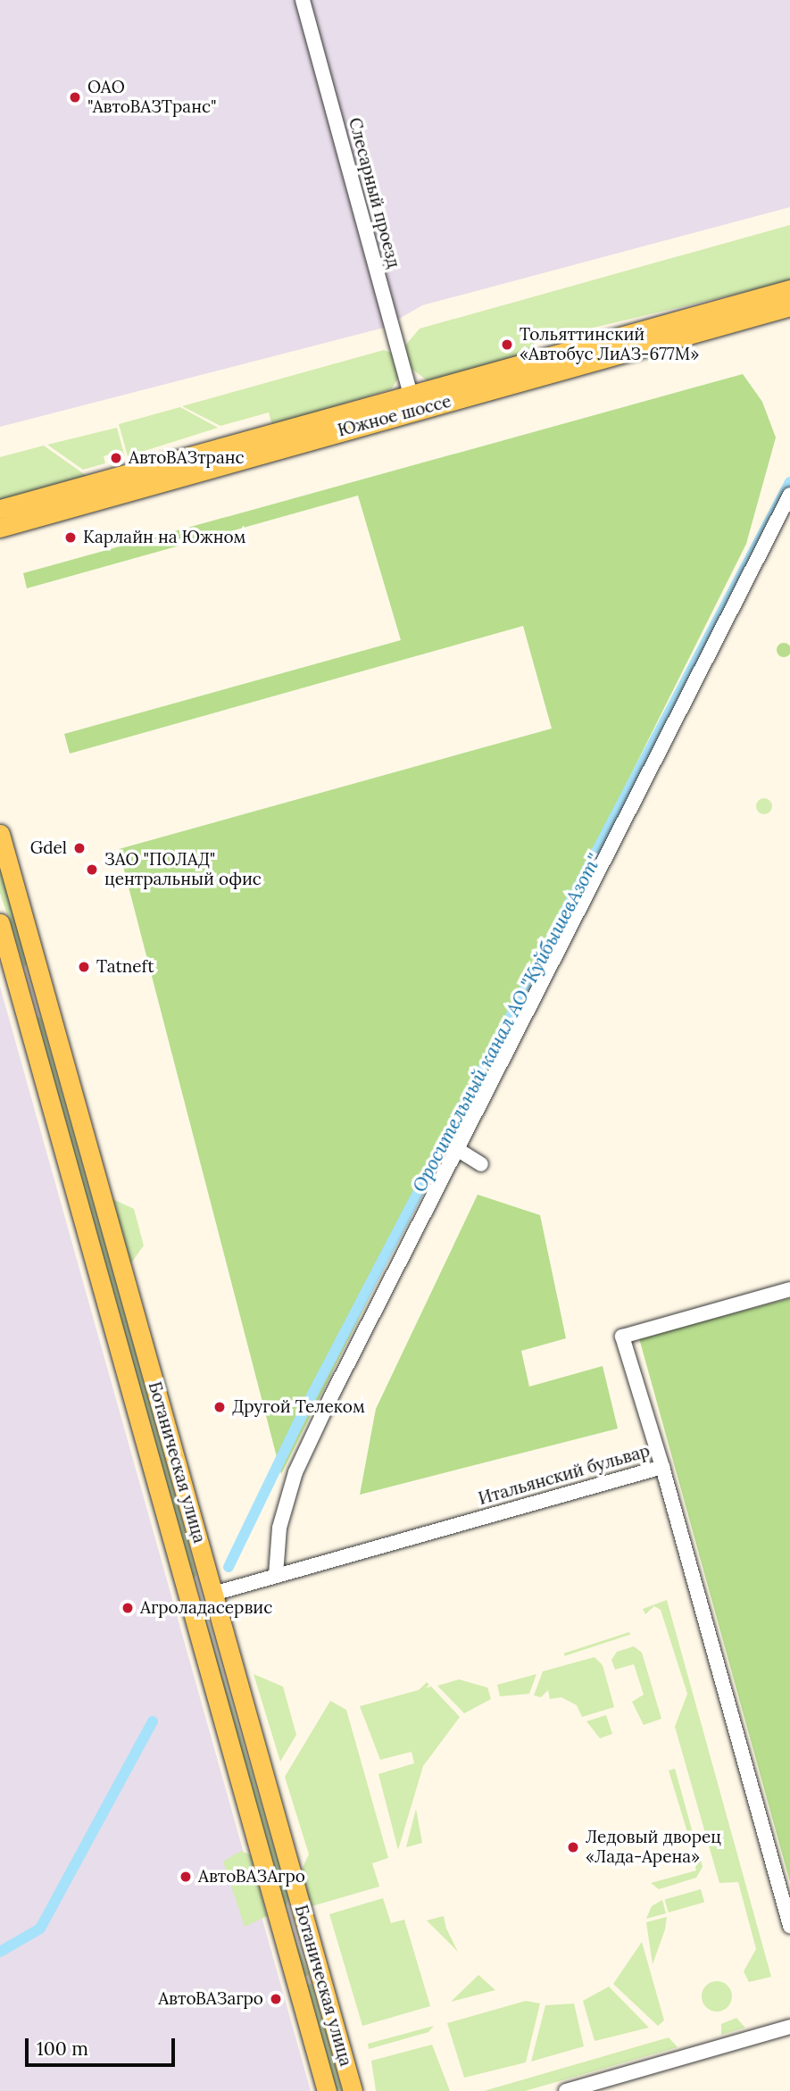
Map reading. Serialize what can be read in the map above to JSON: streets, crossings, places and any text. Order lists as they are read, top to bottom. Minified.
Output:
{"streets":{"main road":["Южное шоссе","Ботаническая улица"],"street":["Слесарный проезд","Итальянский бульвар"]},"crossings":[["Слесарный проезд","Южное шоссе"],["Ботаническая улица","Итальянский бульвар"]],"water":["Оросительный канал АО \"КуйбышевАзот\""],"places":["ОАО \"АвтоВАЗТранс\"","Тольяттинский «Автобус ЛиАЗ-677М»","АвтоВАЗтранс","Карлайн на Южном","Gdel","ЗАО \"ПОЛАД\" центральный офис","Tatneft","Другой Телеком","Агроладасервис","Ледовый дворец «Лада-Арена»","АвтоВАЗАгро","АвтоВАЗагро"],"scale_bar":"100 m"}
